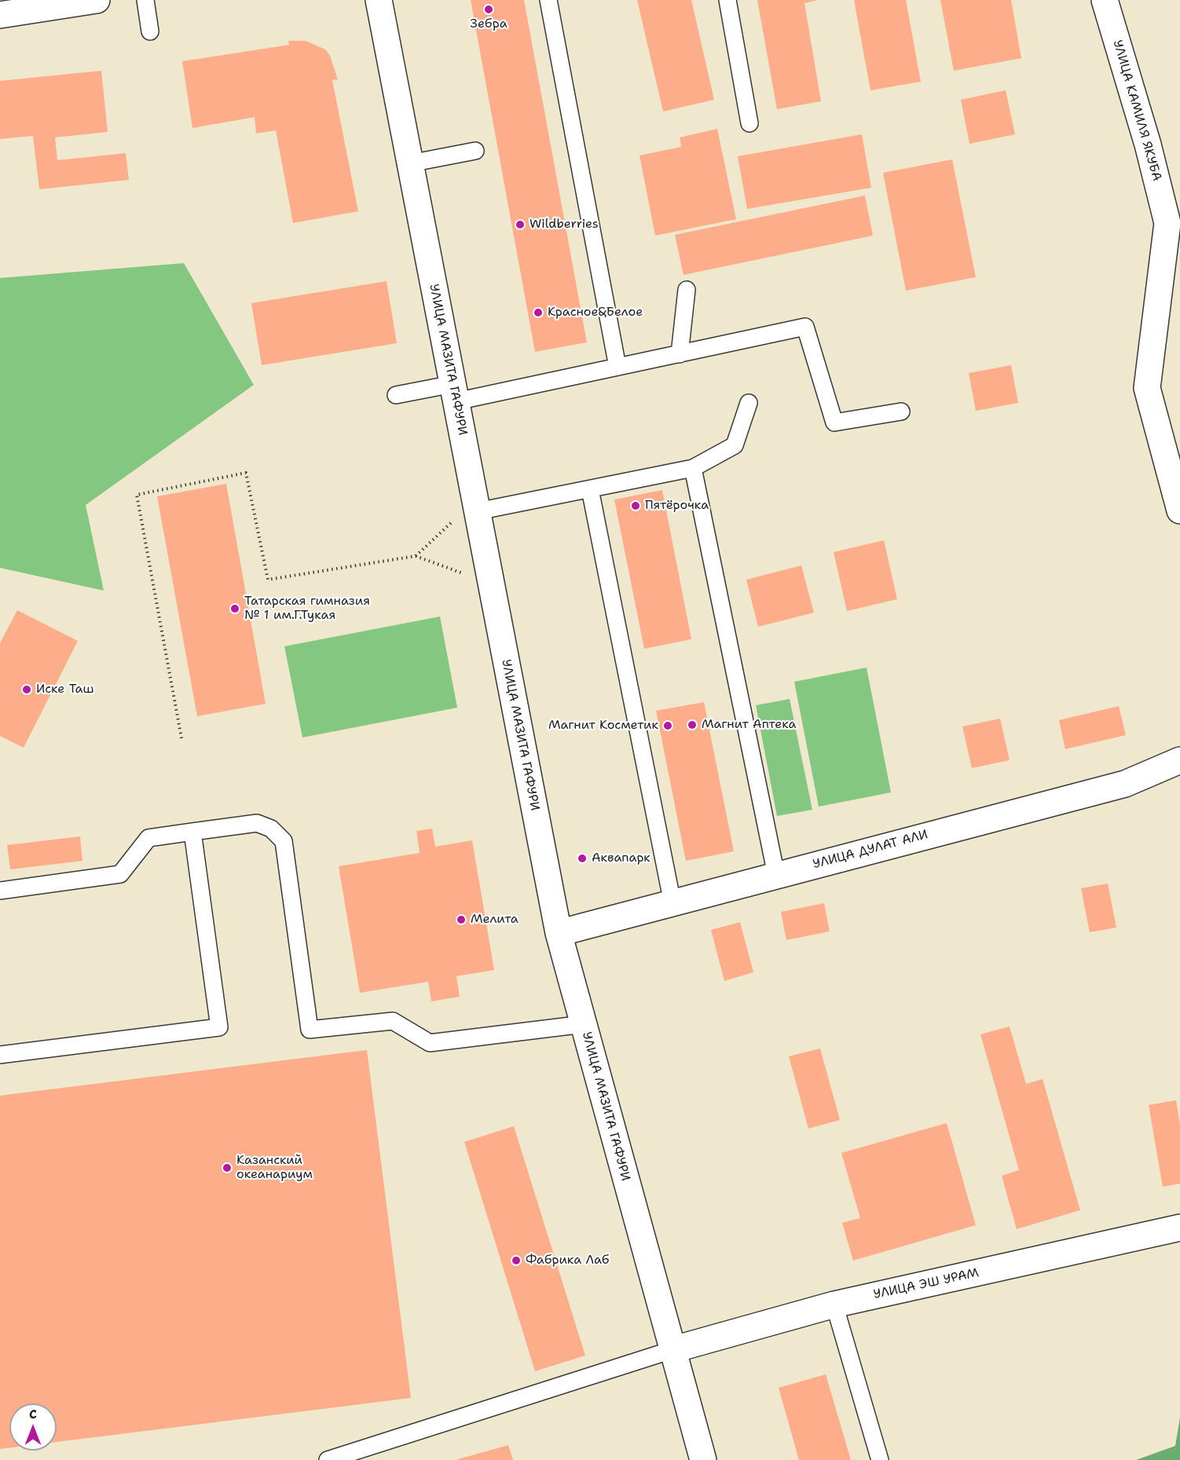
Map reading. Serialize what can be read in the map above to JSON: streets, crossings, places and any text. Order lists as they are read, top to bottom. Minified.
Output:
{"streets":{"street":["УЛИЦА КАМИЛЯ ЯКУБА","УЛИЦА МАЗИТА ГАФУРИ","УЛИЦА ДУЛАТ АЛИ","УЛИЦА ЭШ УРАМ"]},"crossings":[["УЛИЦА МАЗИТА ГАФУРИ","УЛИЦА ДУЛАТ АЛИ"],["УЛИЦА МАЗИТА ГАФУРИ","УЛИЦА ЭШ УРАМ"]],"places":["Зебра","Wildberries","Красное&Белое","Пятёрочка","Татарская гимназия № 1 им.Г.Тукая","Иске Таш","Магнит Аптека","Магнит Косметик","Аквапарк","Мелита","Казанский океанариум","Фабрика Лаб"],"north":"top"}
